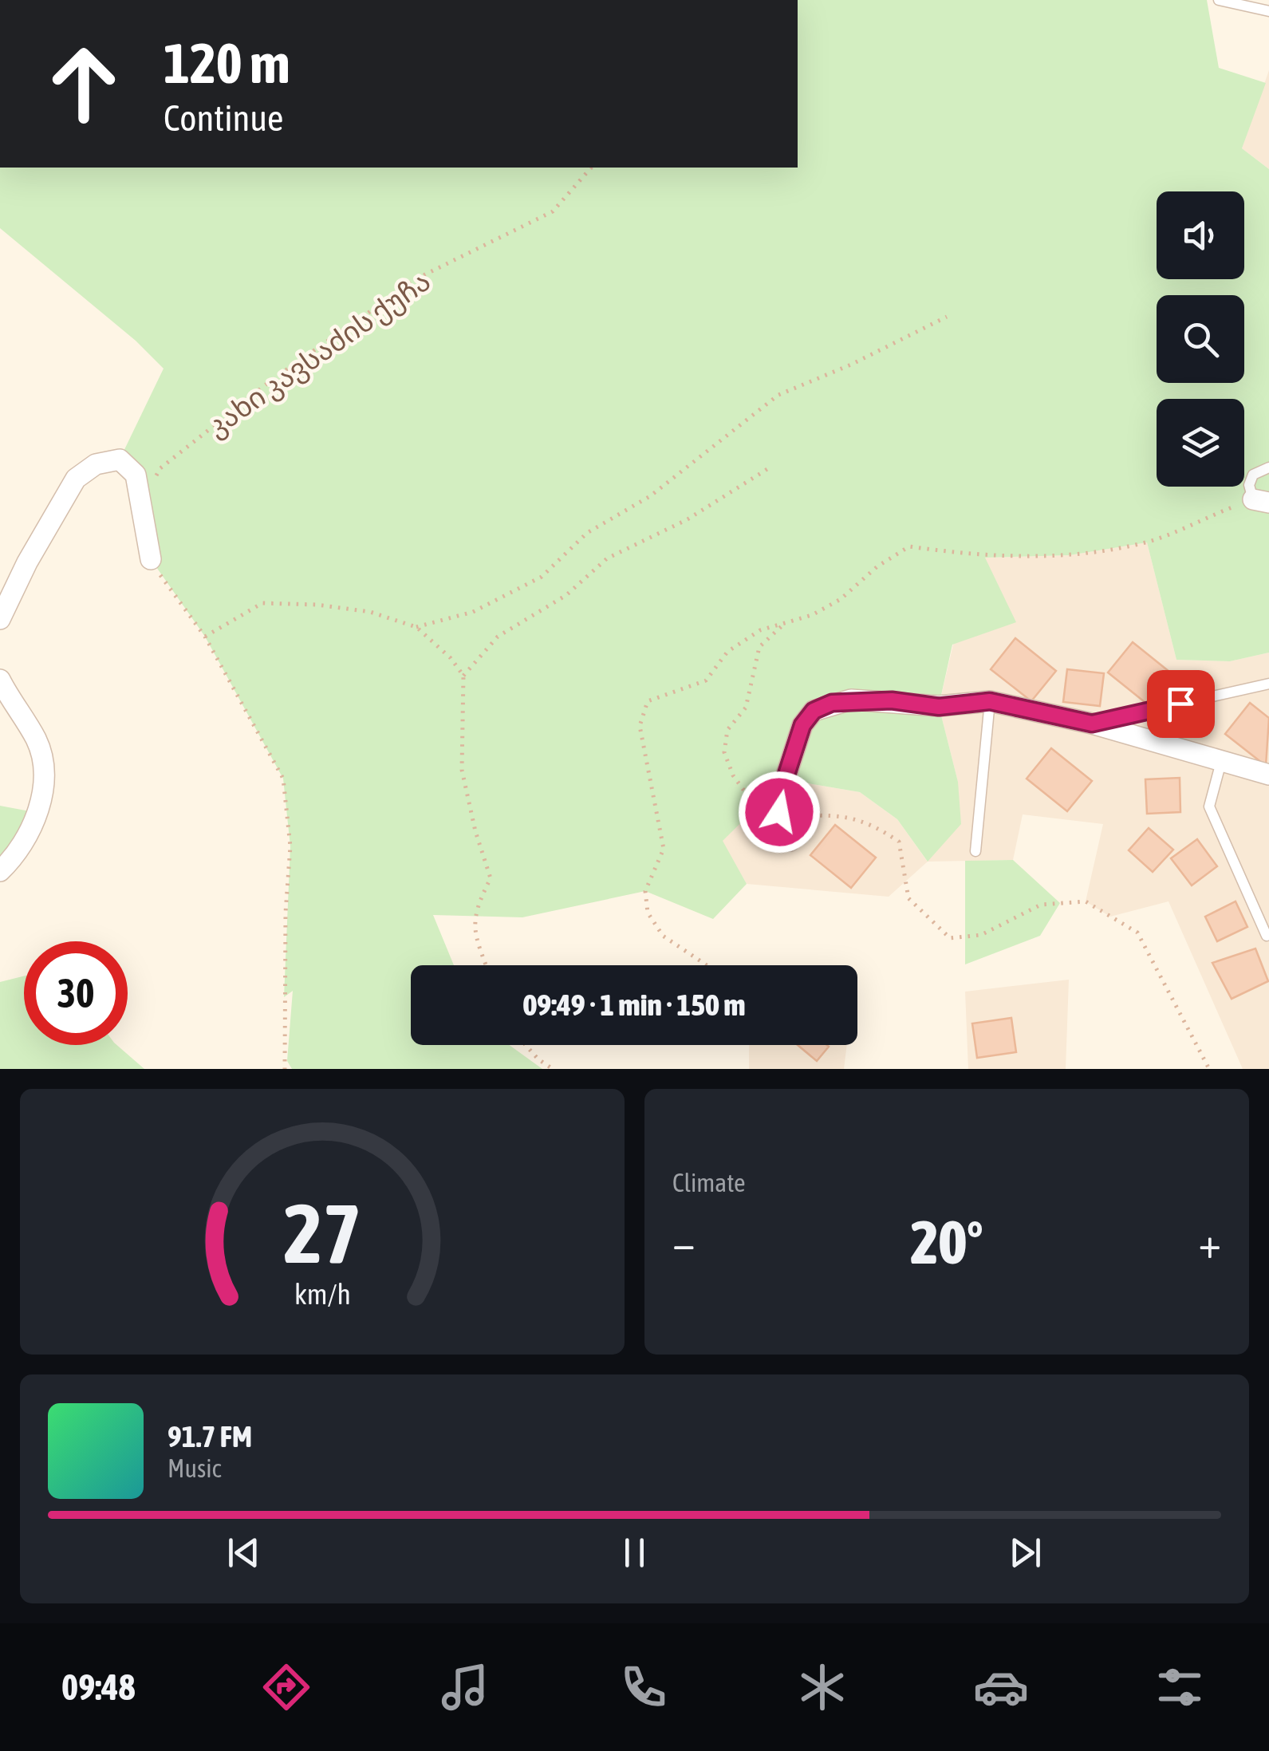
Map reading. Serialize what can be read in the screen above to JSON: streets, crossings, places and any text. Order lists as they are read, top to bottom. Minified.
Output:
{"streets":{"path":["კახი კავსაძის ქუჩა"]},"page":{"turn":["120 m","Continue"],"limit":"30","trip":"09:49 · 1 min · 150 m","tile":"Climate","heat":["−","20°","+"],"song":["91.7 FM","Music"],"tabs":"09:48","gauge":["27","km/h"]}}
